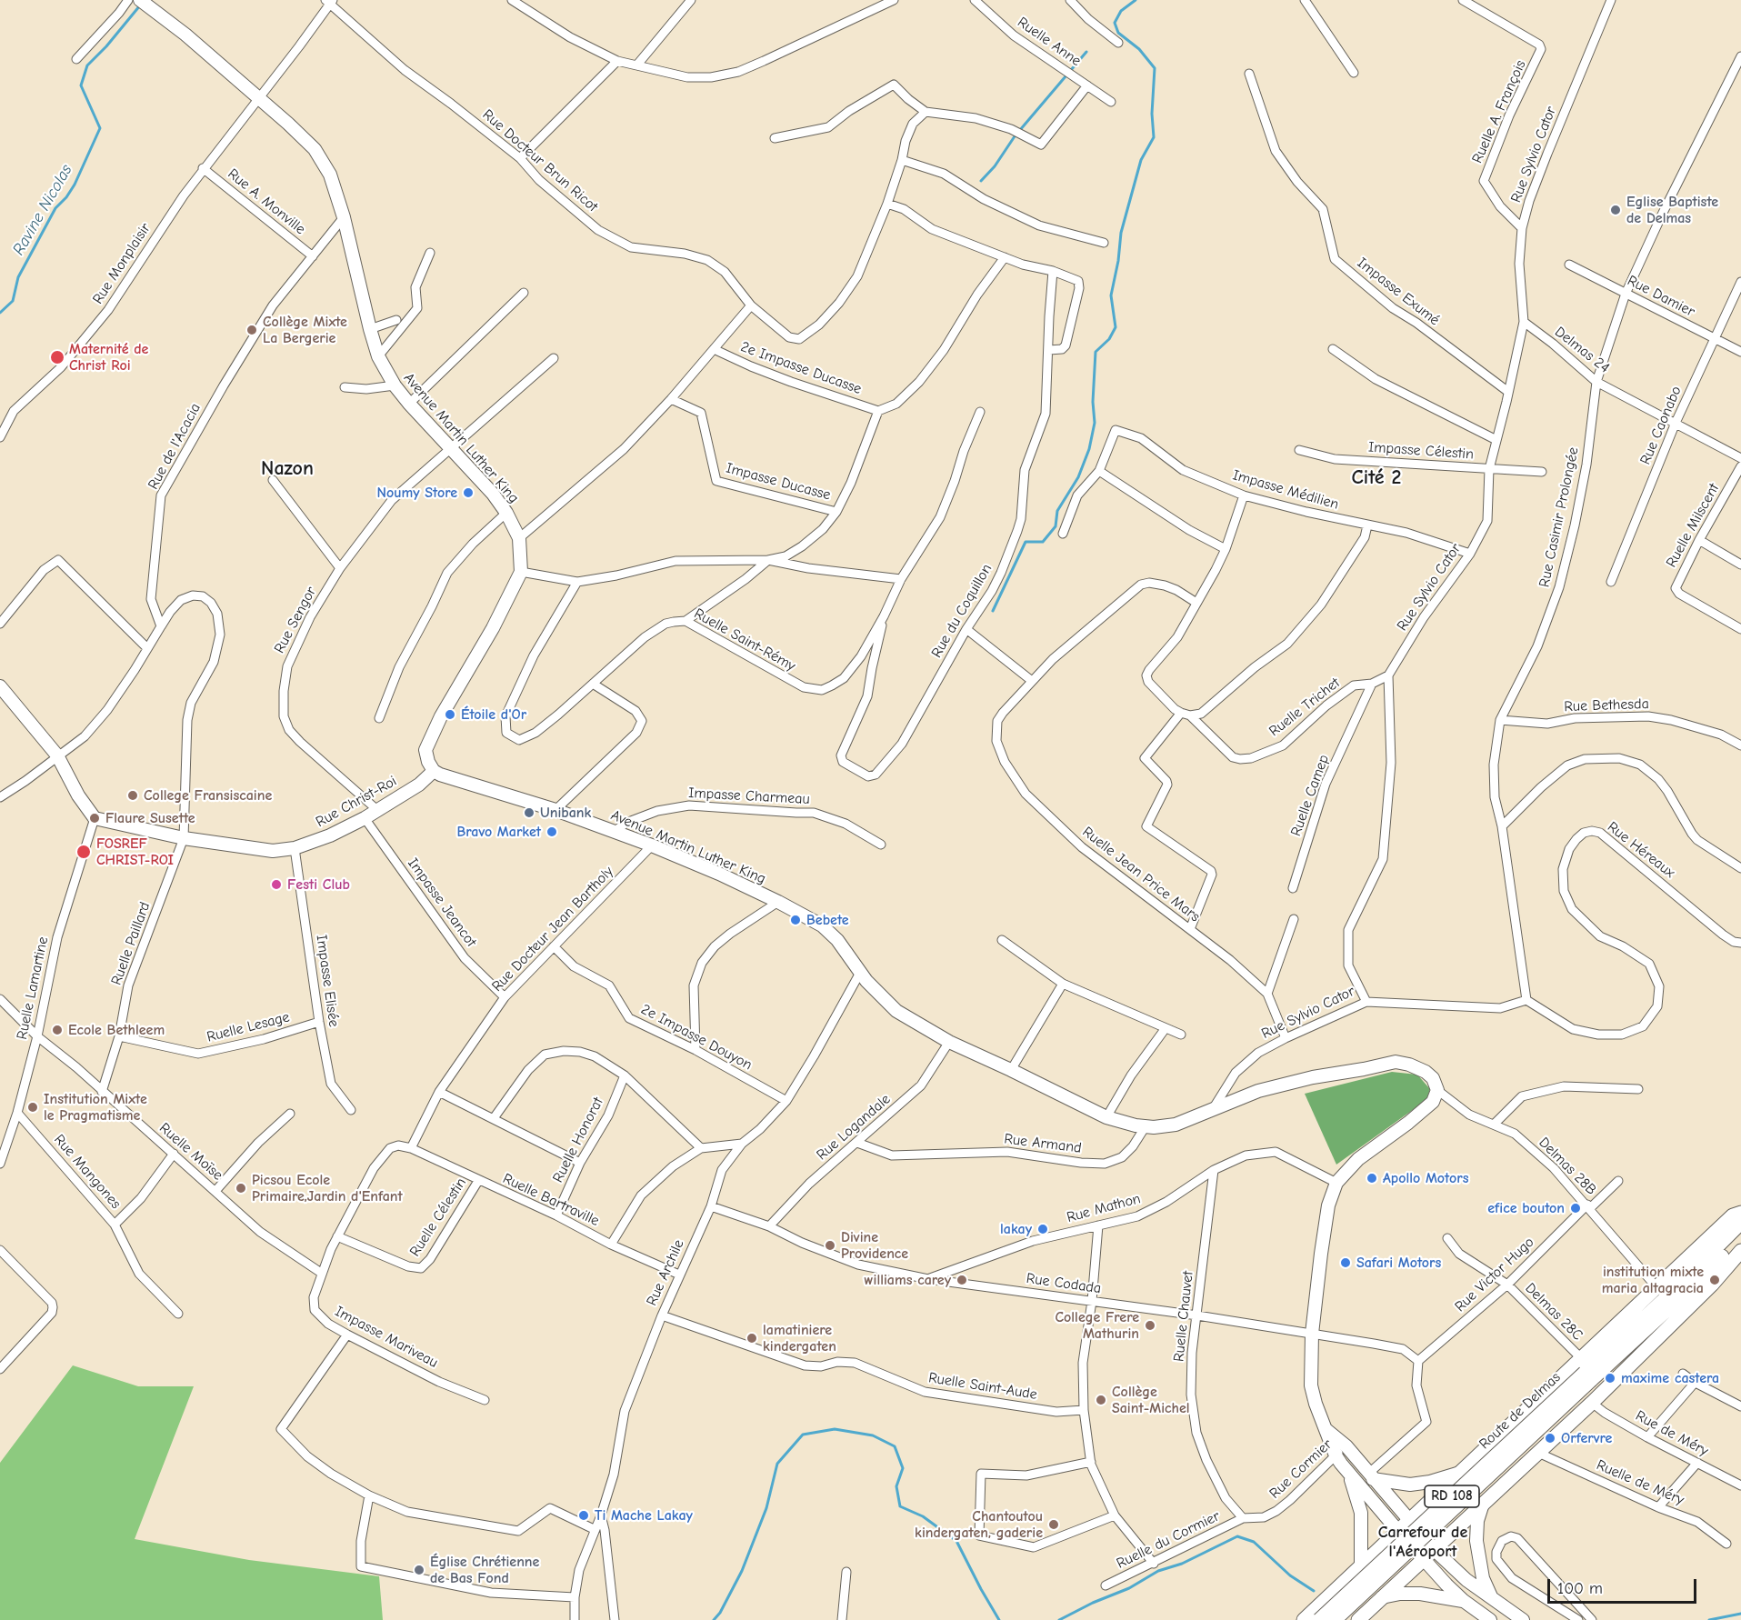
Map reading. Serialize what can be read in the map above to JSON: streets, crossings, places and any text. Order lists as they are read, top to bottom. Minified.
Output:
{"streets":{"main road":["Avenue Martin Luther King","Rue Christ-Roi","Route de Delmas","RD 108"],"street":["Ruelle Anne","Ruelle A. François","Rue Sylvio Cator","Rue Docteur Brun Ricot","Rue A. Monville","Rue Monplaisir","Impasse Exumé","Rue Damier","Delmas 24","2e Impasse Ducasse","Rue Caonabo","Rue de l'Acacia","Impasse Célestin","Impasse Ducasse","Impasse Médilien","Rue Casimir Prolongée","Ruelle Milscent","Rue du Coquillon","Rue Sengor","Ruelle Saint-Rémy","Rue Bethesda","Ruelle Trichet","Ruelle Camep","Impasse Charmeau","Rue Héreaux","Ruelle Jean Price Mars","Impasse Jeancot","Rue Docteur Jean Bartholy","Ruelle Paillard","Impasse Elisée","Ruelle Lamartine","Ruelle Lesage","2e Impasse Douyon","Rue Logandale","Ruelle Honorat","Rue Armand","Ruelle Moïse","Delmas 28B","Rue Mangones","Ruelle Bartraville","Rue Mathon","Ruelle Célestin","Rue Archile","Rue Victor Hugo","Rue Codada","Delmas 28C","Ruelle Chauvet","Impasse Mariveau","Ruelle Saint-Aude","Rue de Méry","Rue Cormier","Ruelle de Méry","Ruelle du Cormier"]},"crossings":[["Ruelle A. François","Rue Sylvio Cator"],["Rue Sylvio Cator","Impasse Exumé"],["Rue Sylvio Cator","Delmas 24"],["Rue Sylvio Cator","Avenue Martin Luther King"],["Rue Sylvio Cator","Impasse Célestin"],["Rue Sylvio Cator","Impasse Médilien"],["Rue Sylvio Cator","Ruelle Trichet"],["Rue Sylvio Cator","Ruelle Jean Price Mars"],["Rue Docteur Brun Ricot","Rue Monplaisir"],["Rue A. Monville","Rue Monplaisir"],["Rue A. Monville","Rue de l'Acacia"],["Rue Monplaisir","Avenue Martin Luther King"],["Rue Damier","Rue Caonabo"],["Rue Damier","Rue Casimir Prolongée"],["Delmas 24","Rue Caonabo"],["Delmas 24","Rue Casimir Prolongée"],["Avenue Martin Luther King","Rue de l'Acacia"],["Avenue Martin Luther King","Rue Sengor"],["Avenue Martin Luther King","Impasse Charmeau"],["Avenue Martin Luther King","Rue Christ-Roi"],["Avenue Martin Luther King","Rue Docteur Jean Bartholy"],["Avenue Martin Luther King","2e Impasse Douyon"],["Avenue Martin Luther King","Rue Logandale"],["Avenue Martin Luther King","Rue Armand"],["Avenue Martin Luther King","Delmas 28B"],["Avenue Martin Luther King","Rue Archile"],["Rue de l'Acacia","Ruelle Paillard"],["Rue Casimir Prolongée","Rue Bethesda"],["Rue Casimir Prolongée","Rue Héreaux"],["Rue du Coquillon","Ruelle Saint-Rémy"],["Rue Sengor","Rue Christ-Roi"],["Ruelle Trichet","Ruelle Camep"],["Rue Christ-Roi","Impasse Jeancot"],["Rue Christ-Roi","Ruelle Paillard"],["Rue Christ-Roi","Impasse Elisée"],["Rue Christ-Roi","Ruelle Lamartine"],["Impasse Jeancot","Rue Docteur Jean Bartholy"],["Rue Docteur Jean Bartholy","2e Impasse Douyon"],["Rue Docteur Jean Bartholy","Ruelle Bartraville"],["Ruelle Paillard","Ruelle Lesage"],["Ruelle Paillard","Ruelle Moïse"],["Impasse Elisée","Ruelle Lesage"],["Ruelle Lamartine","Ruelle Moïse"],["Ruelle Lamartine","Rue Mangones"],["2e Impasse Douyon","Rue Archile"],["Rue Logandale","Rue Armand"],["Rue Logandale","Rue Codada"],["Ruelle Honorat","Ruelle Bartraville"],["Ruelle Moïse","Rue Mangones"],["Ruelle Moïse","Impasse Mariveau"],["Delmas 28B","Rue Victor Hugo"],["Ruelle Bartraville","Ruelle Célestin"],["Ruelle Bartraville","Rue Archile"],["Rue Mathon","Rue Codada"],["Rue Mathon","Ruelle Chauvet"],["Rue Archile","Rue Codada"],["Rue Archile","Ruelle Saint-Aude"],["Rue Victor Hugo","Rue Codada"],["Rue Victor Hugo","Delmas 28C"],["Rue Codada","Ruelle Chauvet"],["Delmas 28C","Route de Delmas"],["Ruelle Chauvet","Rue Cormier"],["Ruelle Chauvet","Ruelle du Cormier"],["Rue Cormier","Ruelle du Cormier"]],"districts":["Nazon","Cité 2","Carrefour de l'Aéroport"],"water":["Ravine Nicolas"],"places":["Eglise Baptiste de Delmas","Collège Mixte La Bergerie","Maternité de Christ Roi","Noumy Store","Étoile d'Or","College Fransiscaine","Unibank","Flaure Susette","Bravo Market","FOSREF CHRIST-ROI","Festi Club","Bebete","Ecole Bethleem","Institution Mixte le Pragmatisme","Apollo Motors","Picsou Ecole Primaire,Jardin d'Enfant","efice bouton","lakay","Divine Providence","Safari Motors","williams carey","institution mixte maria altagracia","College Frere Mathurin","lamatiniere kindergaten","maxime castera","Collège Saint-Michel","Orfervre","Ti Mache Lakay","Chantoutou kindergaten, gaderie","Église Chrétienne de Bas Fond"],"scale_bar":"100 m"}
